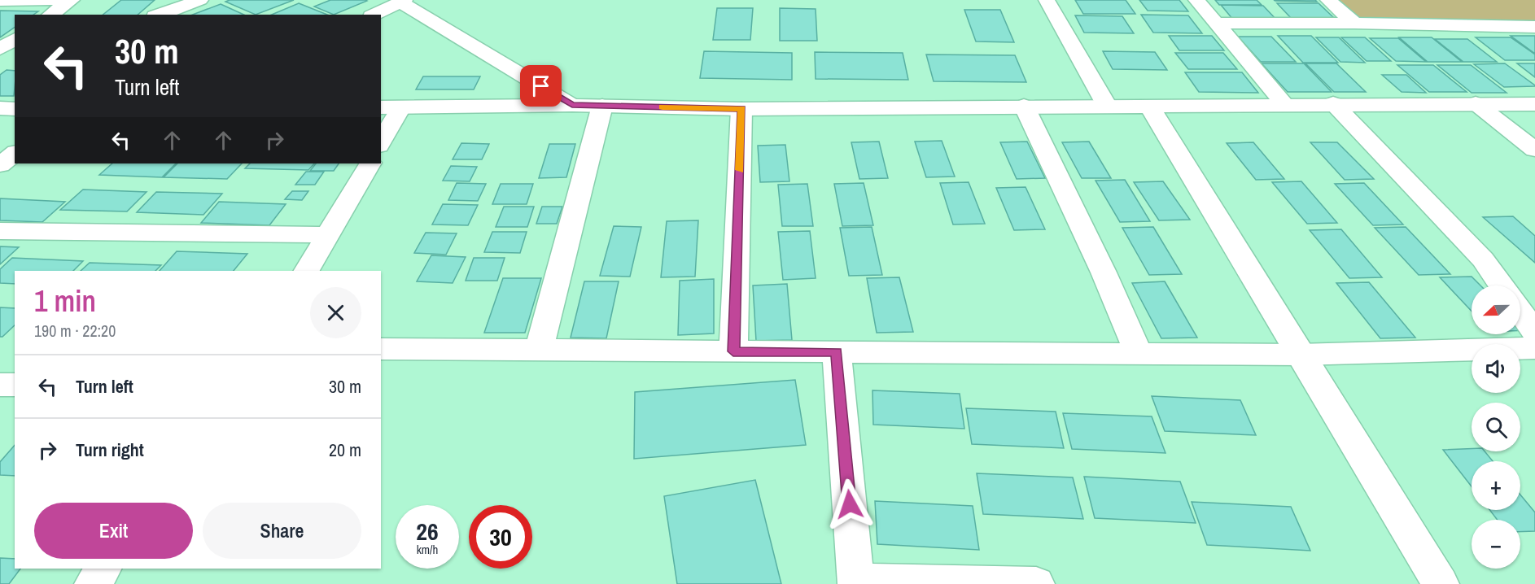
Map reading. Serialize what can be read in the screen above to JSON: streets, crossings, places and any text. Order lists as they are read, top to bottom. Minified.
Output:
{"north":"left","page":{"turn":["30 m","Turn left"],"heading":["1 min","190 m · 22:20"],"map_buttons":["+","−"],"list":[{"name":"Turn left","value":"30 m"},{"name":"Turn right","value":"20 m"}],"buttons":["Exit","Share"],"speed":"26 km/h","limit":"30"}}
